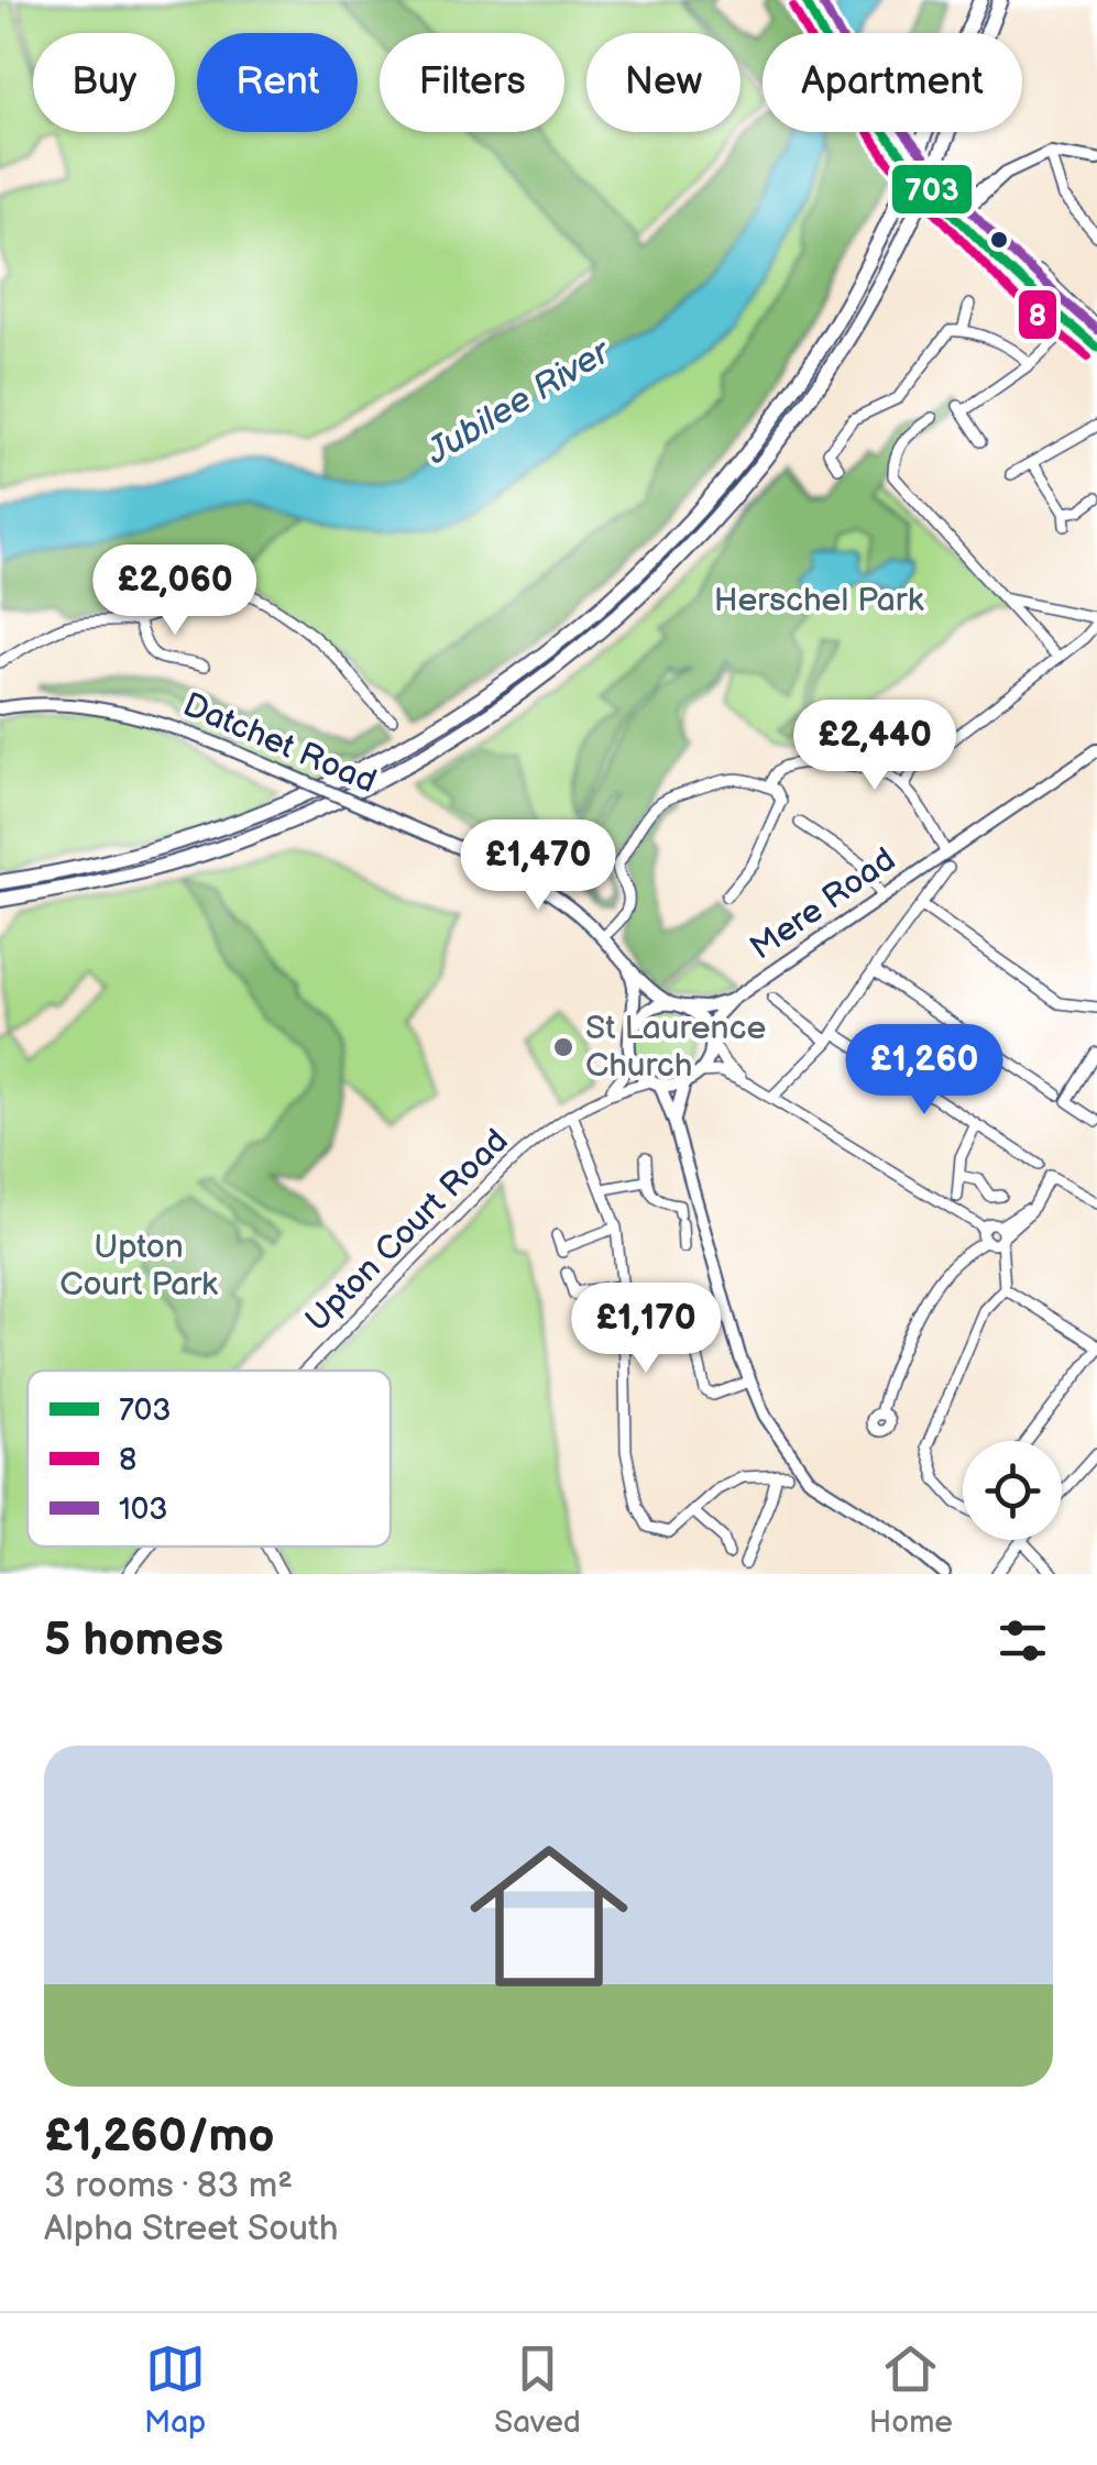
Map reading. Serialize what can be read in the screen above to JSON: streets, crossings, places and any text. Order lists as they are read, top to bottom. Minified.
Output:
{"streets":{"main road":["Datchet Road","Mere Road"],"street":["Upton Court Road"]},"crossings":[["Datchet Road","Upton Court Road"]],"water":["Jubilee River"],"parks":["Herschel Park","Upton Court Park"],"places":["St Laurence Church"],"lines":["transit line 703","transit line 103","transit line 8"],"legend":["703","8","103"],"page":{"chip":["Buy","Rent","Filters","New","Apartment"],"price":["£2,060","£2,440","£1,470","£1,260","£1,170"],"heading":"5 homes","list":[{"name":"£1,260/mo","note":"3 rooms · 83 m² · Alpha Street South"}],"tabs":["Map","Saved","Home"]}}
